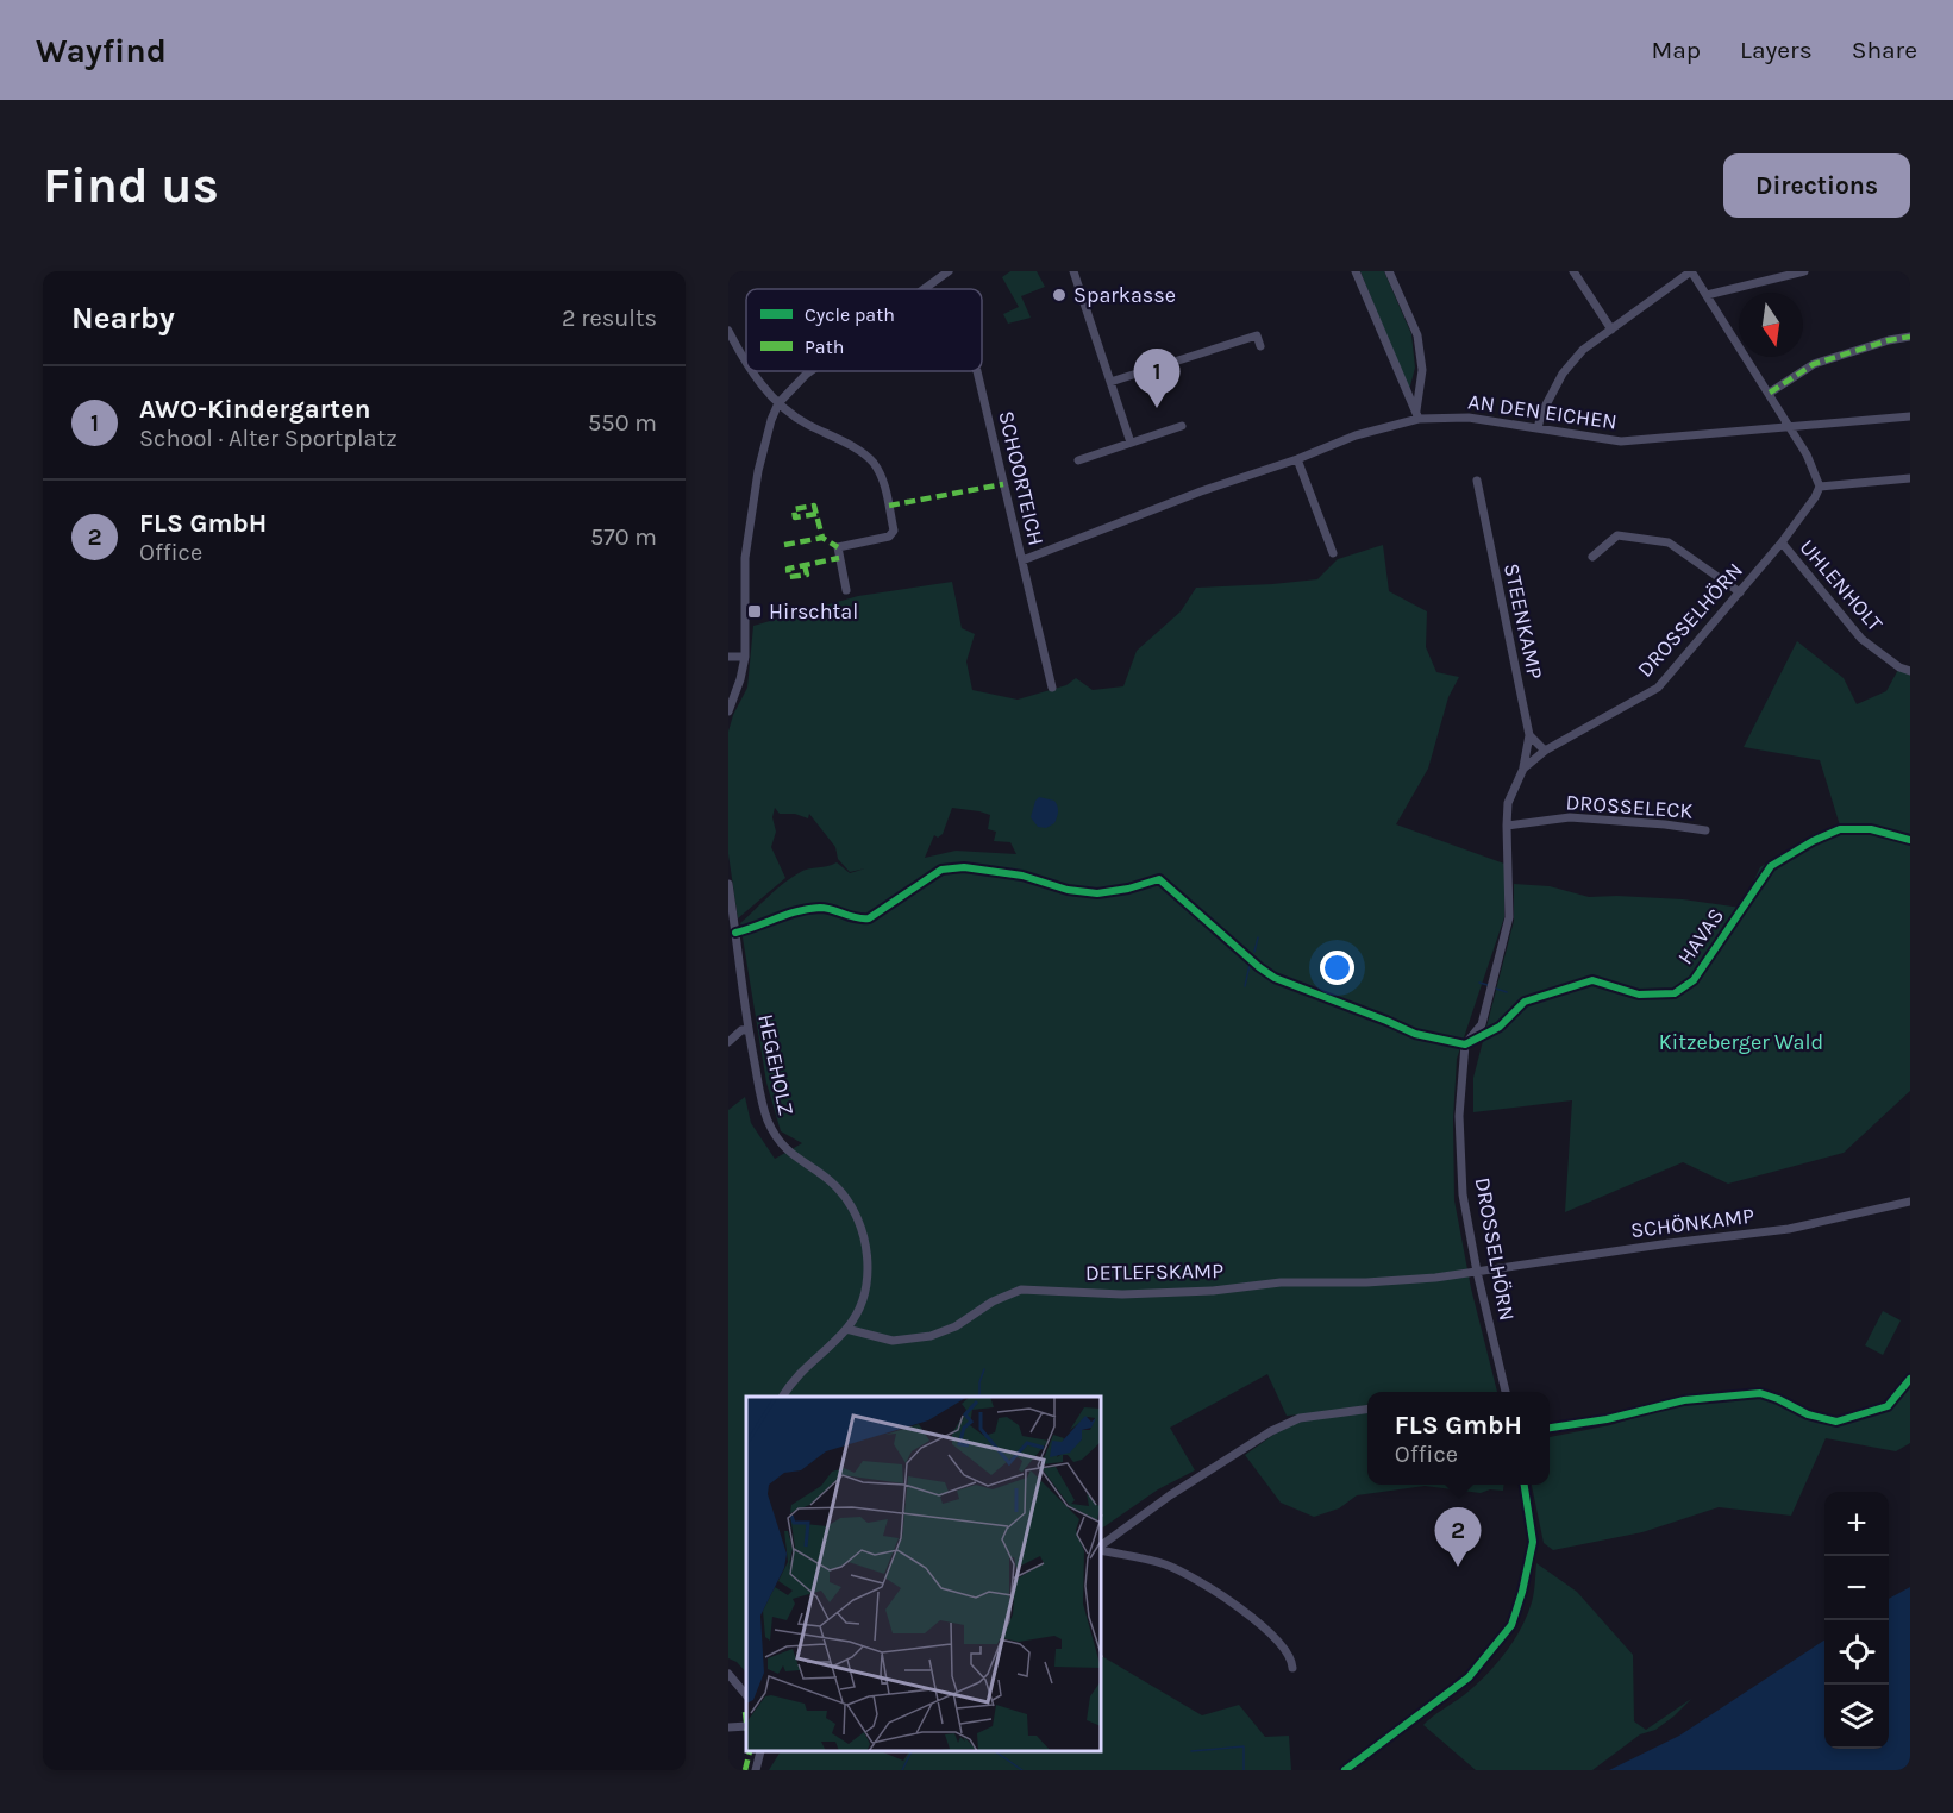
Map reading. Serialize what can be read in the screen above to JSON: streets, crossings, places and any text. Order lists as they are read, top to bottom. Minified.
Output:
{"streets":{"street":["AN DEN EICHEN","SCHOORTEICH","UHLENHOLT","DROSSELHÖRN","STEENKAMP","DROSSELECK","HAVAS","HEGEHOLZ","SCHÖNKAMP","DETLEFSKAMP"]},"crossings":[["AN DEN EICHEN","SCHOORTEICH"],["UHLENHOLT","DROSSELHÖRN"],["DROSSELHÖRN","STEENKAMP"],["DROSSELHÖRN","DROSSELECK"],["DROSSELHÖRN","HAVAS"],["DROSSELHÖRN","SCHÖNKAMP"],["DROSSELHÖRN","DETLEFSKAMP"],["HEGEHOLZ","DETLEFSKAMP"],["SCHÖNKAMP","DETLEFSKAMP"]],"parks":["Kitzeberger Wald"],"places":{"other":["Sparkasse"],"transit":["Hirschtal"]},"legend":["Cycle path","Path"],"north":"bottom","page":{"header":"Wayfind","nav":["Map","Layers","Share"],"buttons":"Directions","title":"Find us","heading":["Nearby","2 results"],"pins":["1","2"],"list":[{"mark":"1","name":"AWO-Kindergarten","note":"School · Alter Sportplatz","value":"550 m"},{"mark":"2","name":"FLS GmbH","note":"Office","value":"570 m"}],"popup":["FLS GmbH","Office"],"map_buttons":["+","−"]}}
